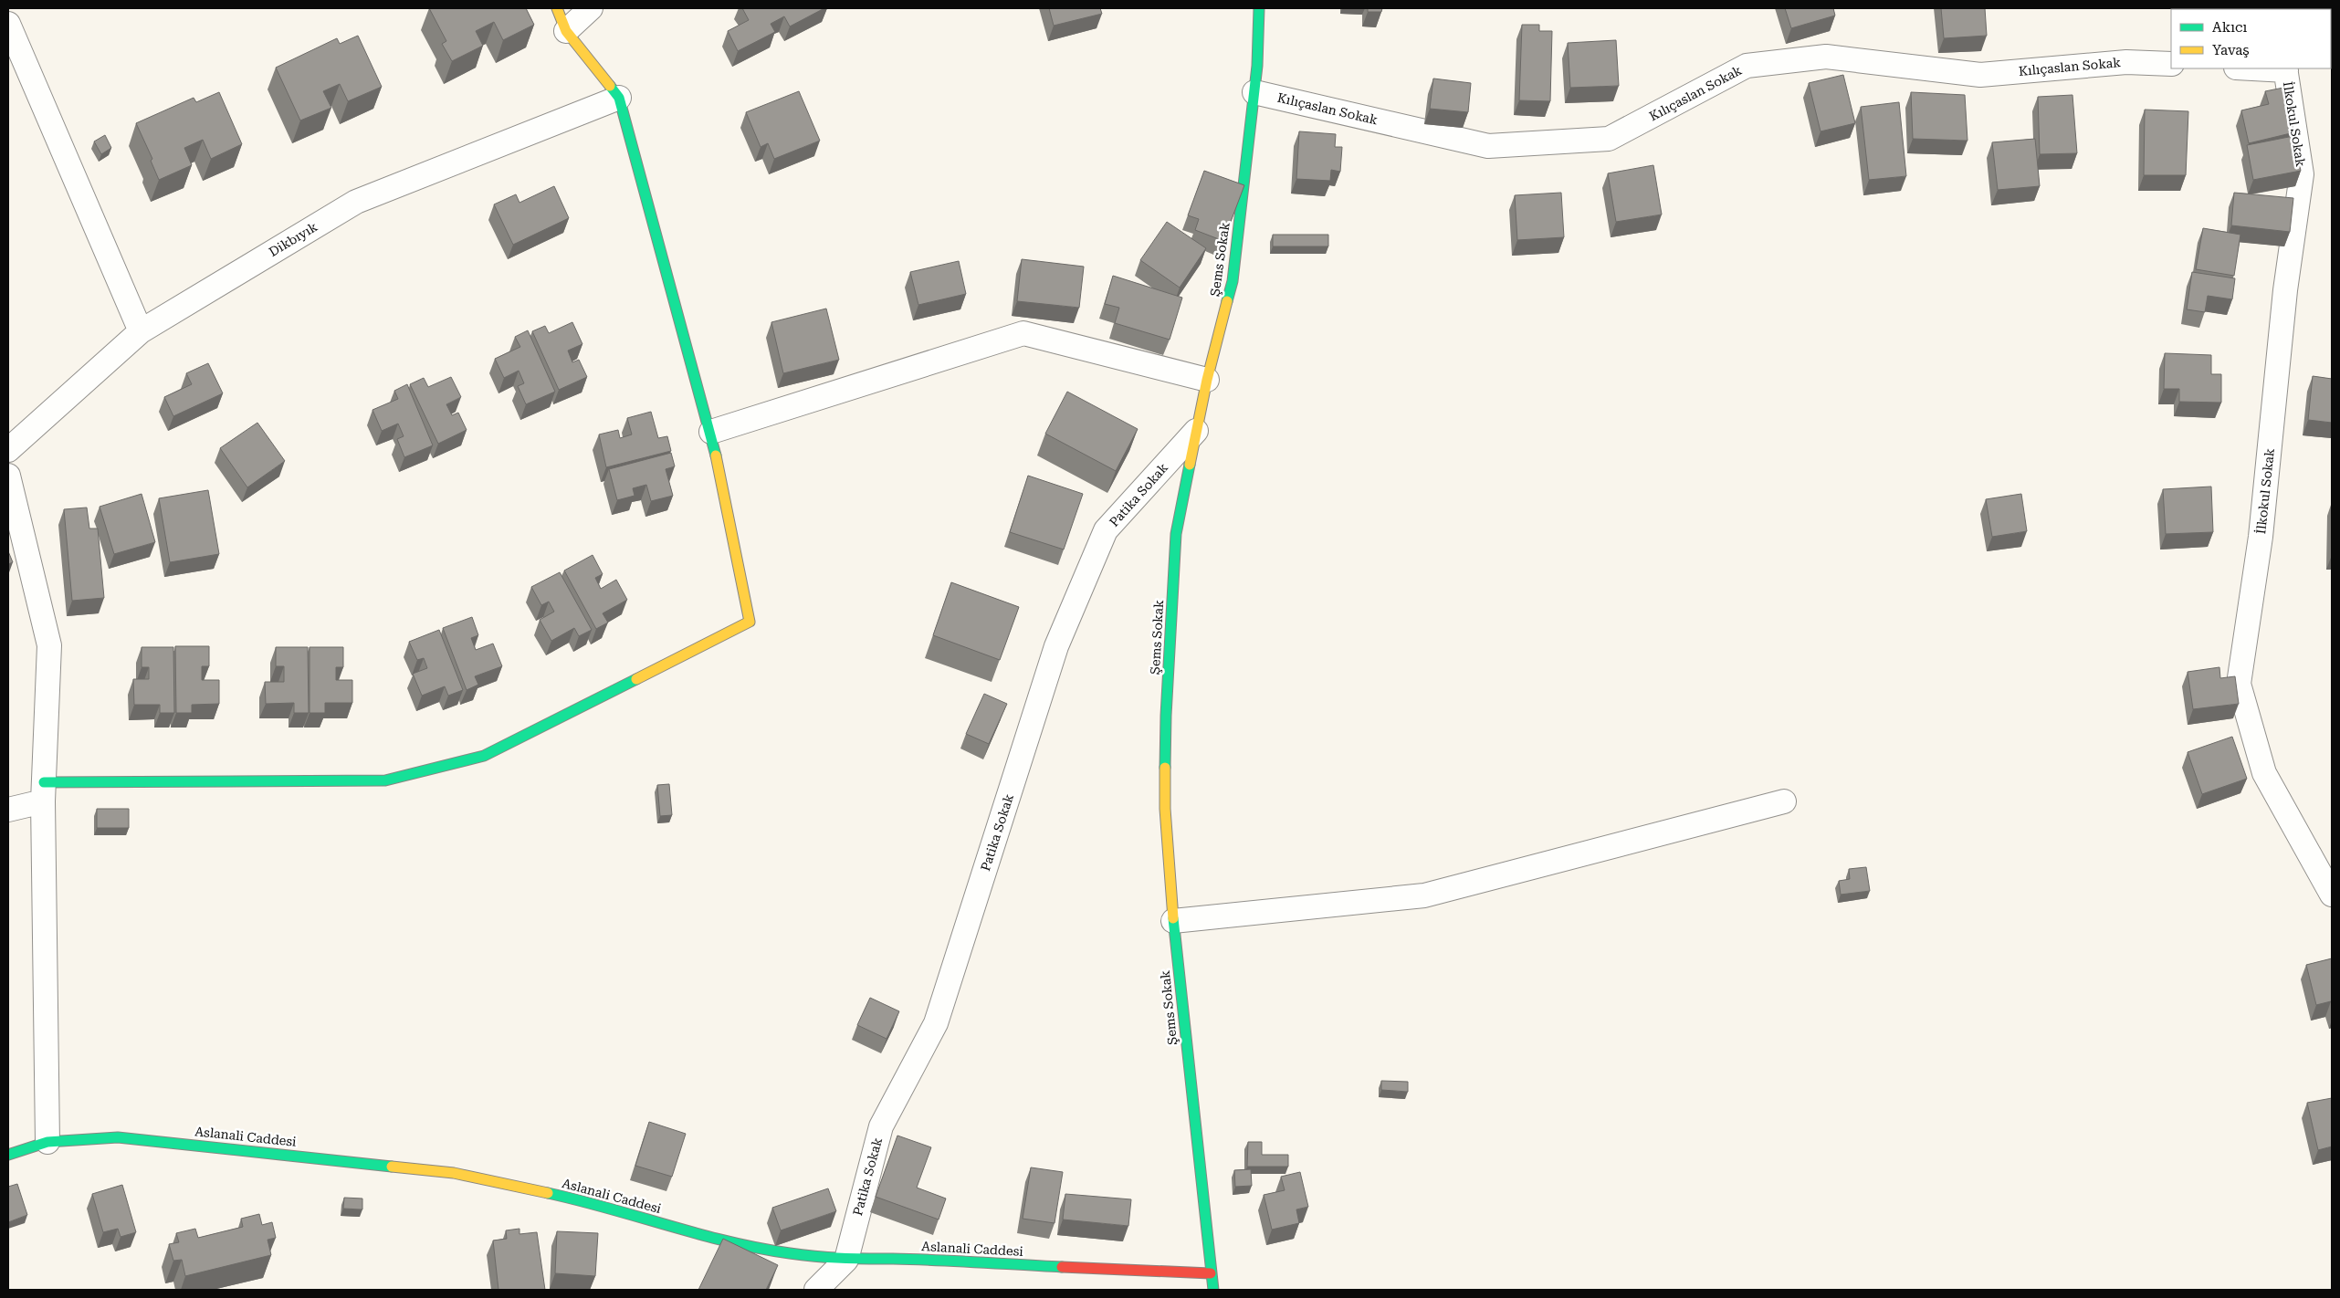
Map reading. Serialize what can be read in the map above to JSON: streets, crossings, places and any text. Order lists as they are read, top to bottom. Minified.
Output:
{"streets":{"street":["Kılıçaslan Sokak","İlkokul Sokak","Dikbıyık","Şems Sokak","Patika Sokak","Aslanali Caddesi"]},"crossings":[["Kılıçaslan Sokak","Şems Sokak"],["Şems Sokak","Patika Sokak"],["Şems Sokak","Aslanali Caddesi"],["Patika Sokak","Aslanali Caddesi"]],"legend":["Akıcı","Yavaş"]}
